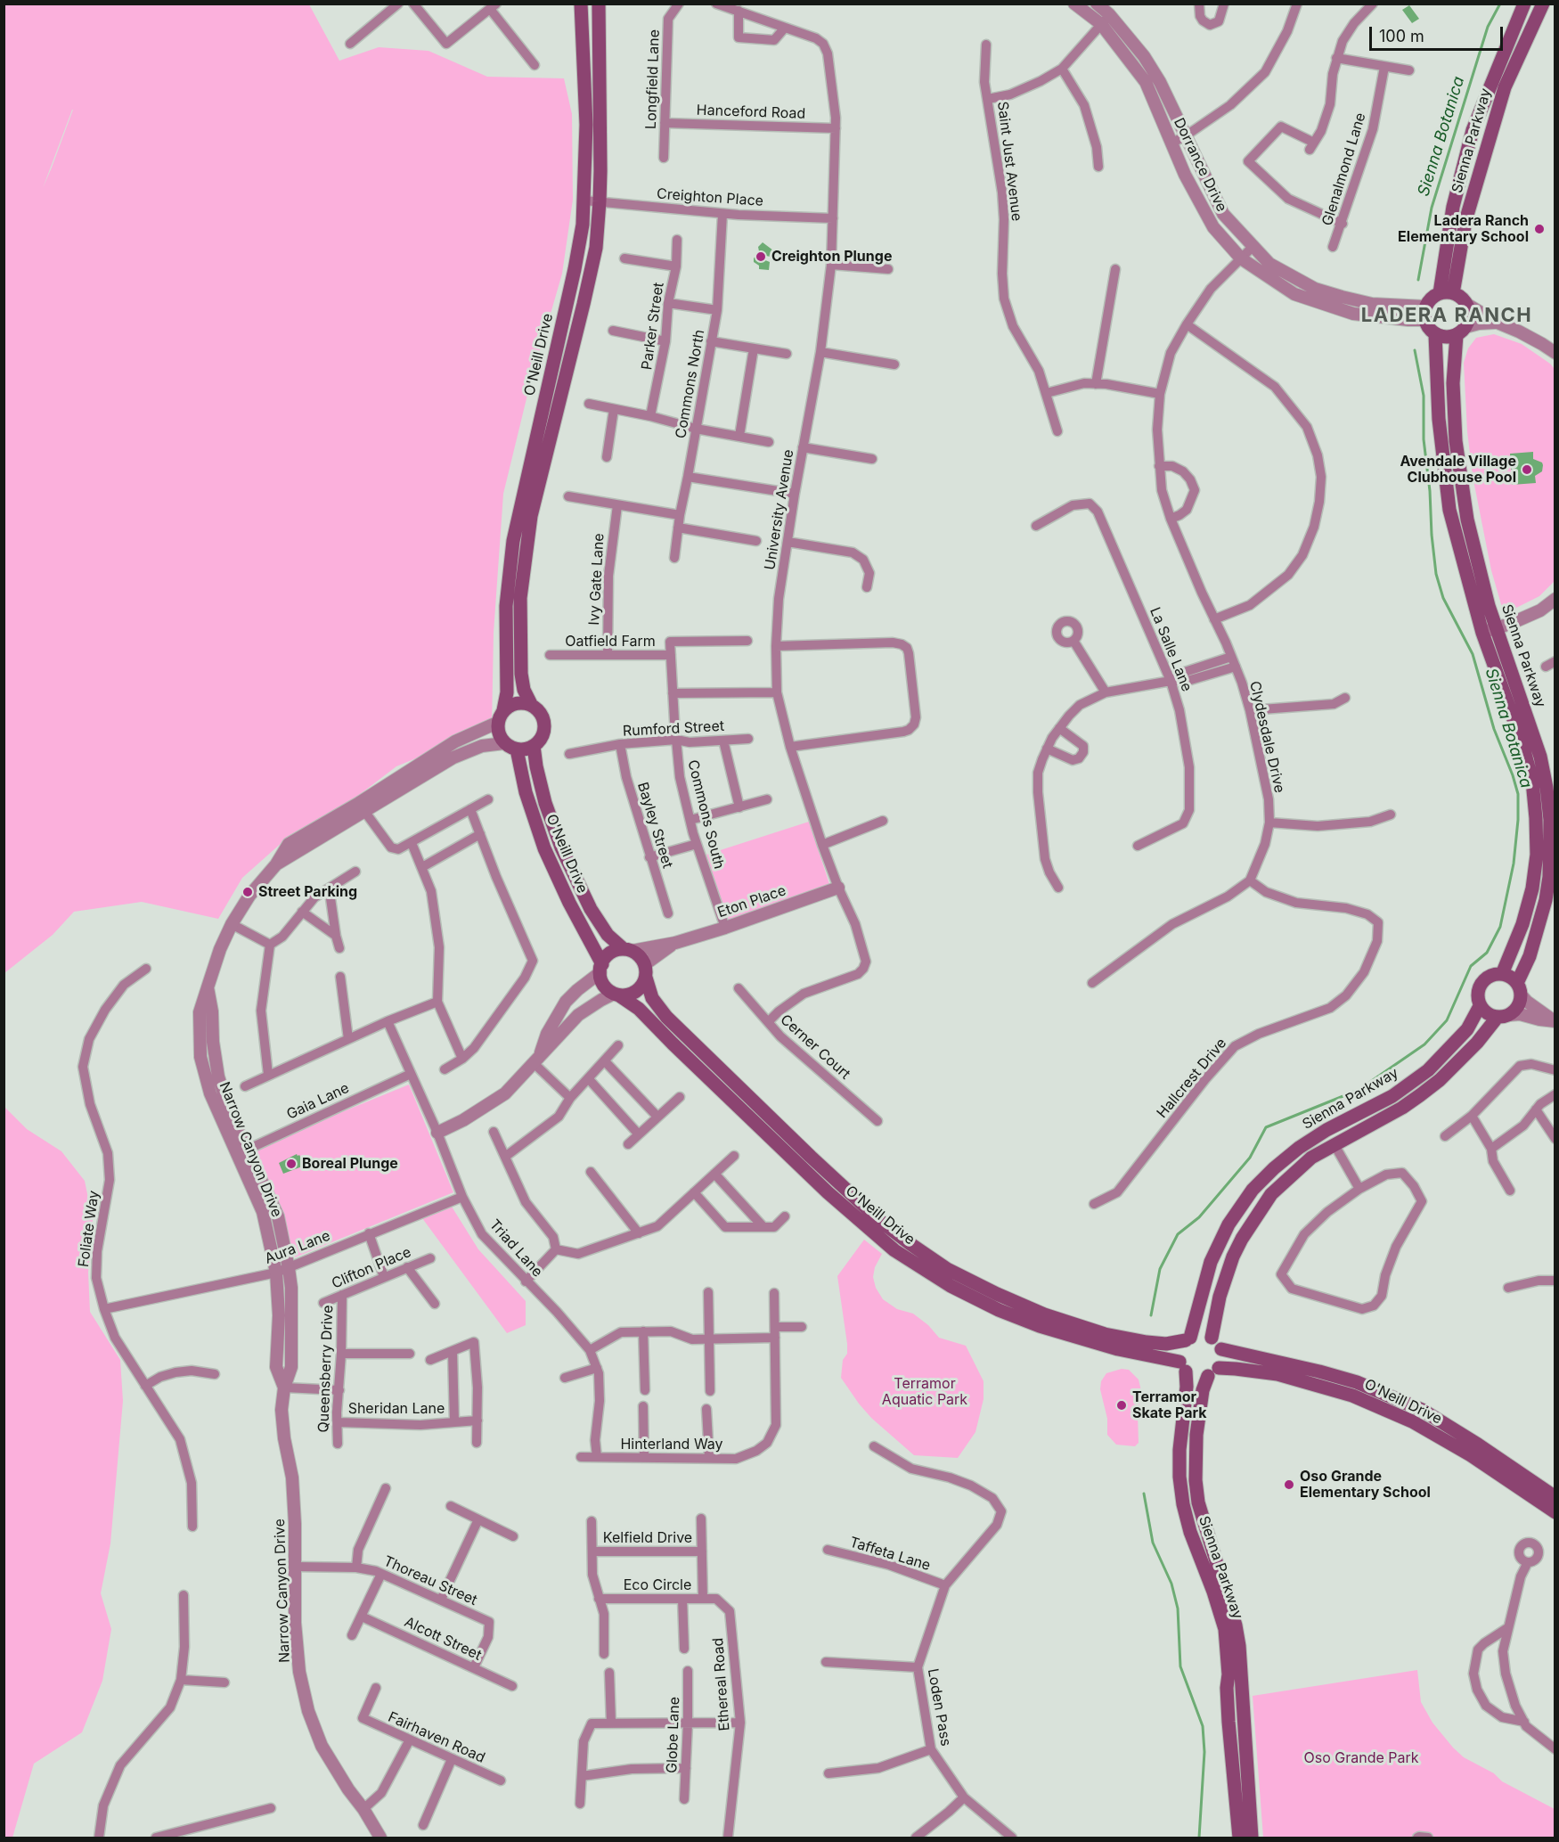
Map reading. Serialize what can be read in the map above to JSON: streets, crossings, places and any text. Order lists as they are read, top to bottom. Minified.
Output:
{"streets":{"main road":["Sienna Parkway","O'Neill Drive"],"street":["Longfield Lane","Hanceford Road","Saint Just Avenue","Dorrance Drive","Glenalmond Lane","Creighton Place","Parker Street","Commons North","University Avenue","Ivy Gate Lane","Oatfield Farm","La Salle Lane","Rumford Street","Clydesdale Drive","Commons South","Bayley Street","Eton Place","Cerner Court","Hallcrest Drive","Gaia Lane","Narrow Canyon Drive","Foliate Way","Aura Lane","Triad Lane","Clifton Place","Queensberry Drive","Sheridan Lane","Hinterland Way","Kelfield Drive","Taffeta Lane","Thoreau Street","Eco Circle","Alcott Street","Ethereal Road","Loden Pass","Globe Lane","Fairhaven Road"]},"crossings":[["Longfield Lane","Hanceford Road"],["Hanceford Road","University Avenue"],["Sienna Parkway","Dorrance Drive"],["Sienna Parkway","O'Neill Drive"],["Dorrance Drive","Clydesdale Drive"],["Creighton Place","O'Neill Drive"],["Creighton Place","Commons North"],["Creighton Place","University Avenue"],["O'Neill Drive","Eton Place"],["O'Neill Drive","Narrow Canyon Drive"],["University Avenue","Eton Place"],["University Avenue","Cerner Court"],["Ivy Gate Lane","Oatfield Farm"],["Oatfield Farm","Commons South"],["Rumford Street","Commons South"],["Rumford Street","Bayley Street"],["Clydesdale Drive","Hallcrest Drive"],["Commons South","Eton Place"],["Gaia Lane","Narrow Canyon Drive"],["Gaia Lane","Triad Lane"],["Narrow Canyon Drive","Aura Lane"],["Narrow Canyon Drive","Thoreau Street"],["Foliate Way","Aura Lane"],["Aura Lane","Triad Lane"],["Triad Lane","Hinterland Way"],["Clifton Place","Queensberry Drive"],["Queensberry Drive","Sheridan Lane"],["Taffeta Lane","Loden Pass"],["Thoreau Street","Alcott Street"],["Eco Circle","Ethereal Road"]],"districts":["LADERA RANCH"],"water":["Sienna Botanica"],"parks":["Terramor Aquatic Park","Oso Grande Park"],"places":["Ladera Ranch Elementary School","Creighton Plunge","Avendale Village Clubhouse Pool","Street Parking","Boreal Plunge","Terramor Skate Park","Oso Grande Elementary School"],"scale_bar":"100 m"}
